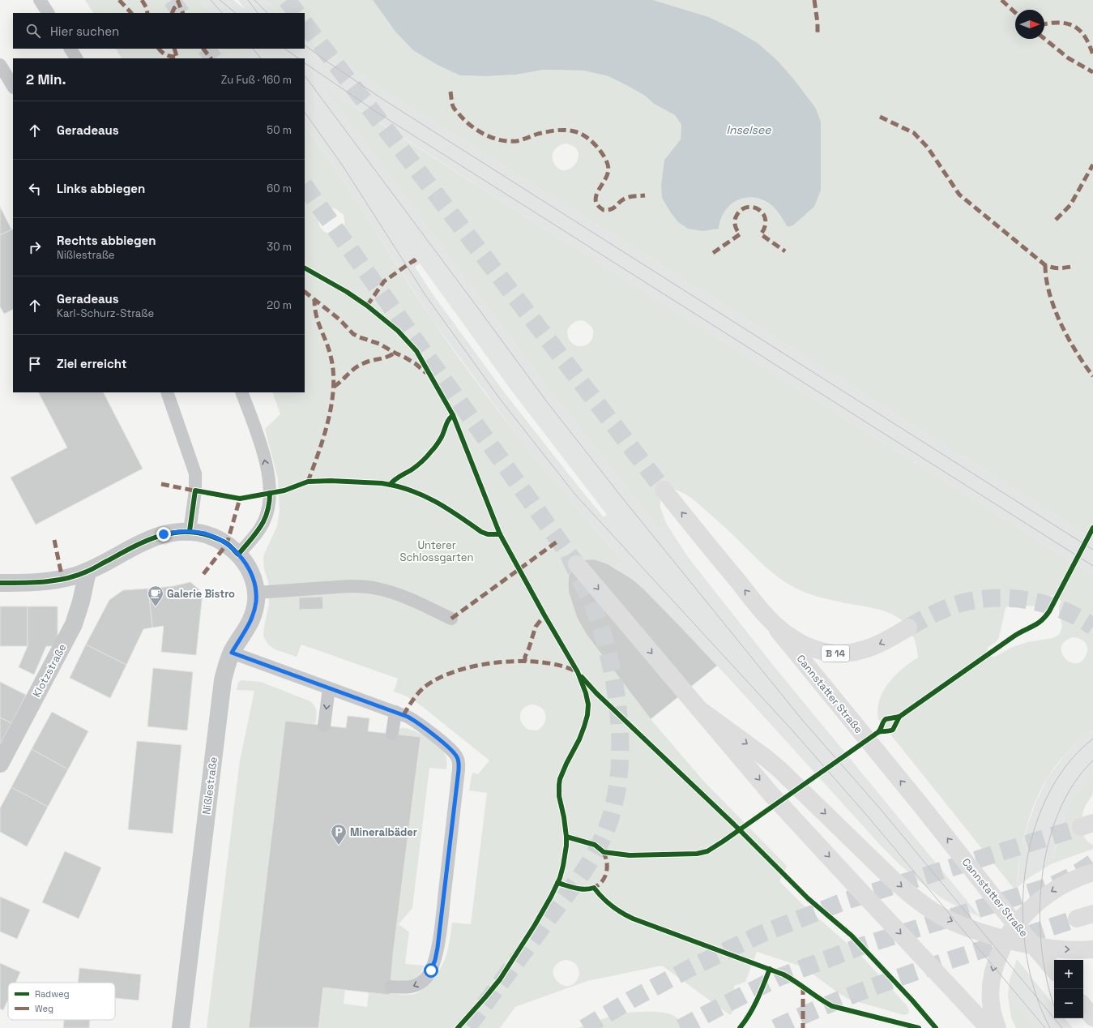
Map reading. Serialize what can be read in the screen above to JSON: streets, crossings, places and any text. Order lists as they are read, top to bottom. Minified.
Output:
{"streets":{"main road":["B 14","Cannstatter Straße"],"street":["Klotzstraße","Nißlestraße"]},"crossings":[["B 14","Cannstatter Straße"],["Klotzstraße","Nißlestraße"]],"water":["Inselsee"],"parks":["Unterer Schlossgarten"],"places":{"cafe":["Galerie Bistro"],"parking":["Mineralbäder"]},"legend":["Radweg","Weg"],"north":"right","page":{"search":"Hier suchen","heading":["2 Min.","Zu Fuß · 160 m"],"list":[["Geradeaus","50 m"],["Links abbiegen","60 m"],["Rechts abbiegen","Nißlestraße","30 m"],["Geradeaus","Karl-Schurz-Straße","20 m"],"Ziel erreicht"],"map_buttons":["+","−"]}}
